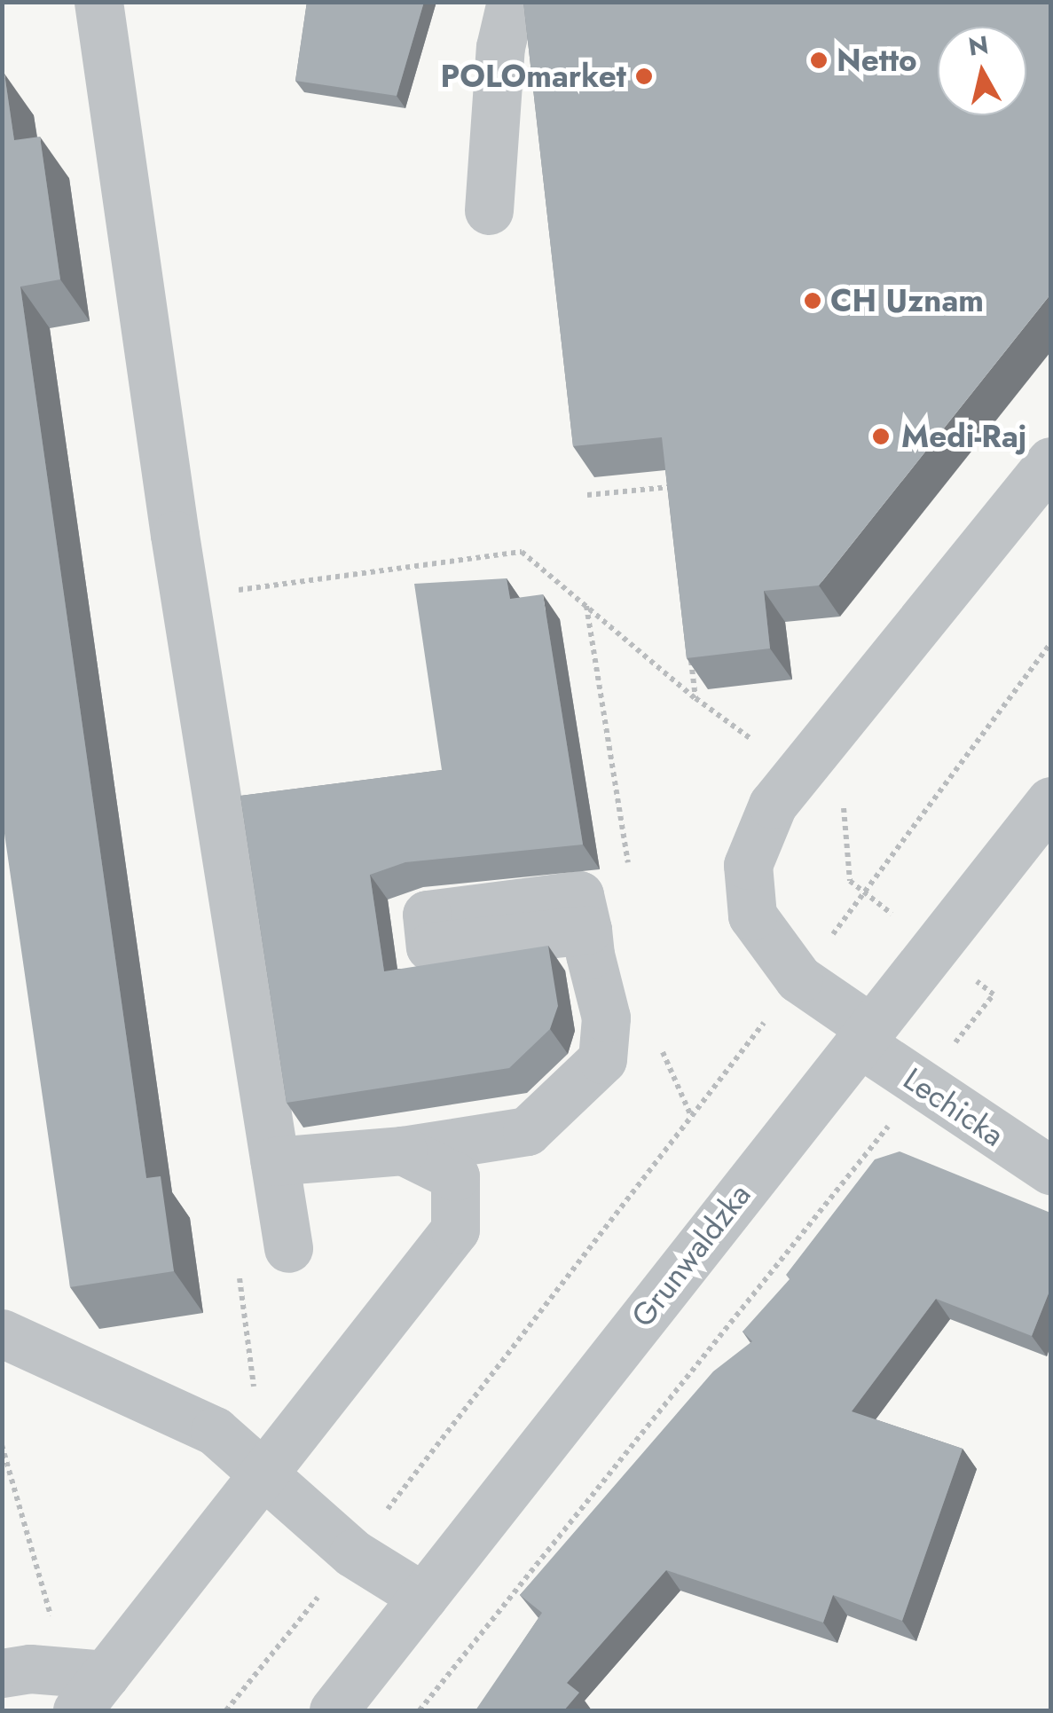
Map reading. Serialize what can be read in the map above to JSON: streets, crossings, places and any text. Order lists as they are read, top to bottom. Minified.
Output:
{"streets":{"street":["Lechicka","Grunwaldzka"]},"crossings":[["Lechicka","Grunwaldzka"]],"places":["Netto","POLOmarket","CH Uznam","Medi-Raj"],"north":"top"}
